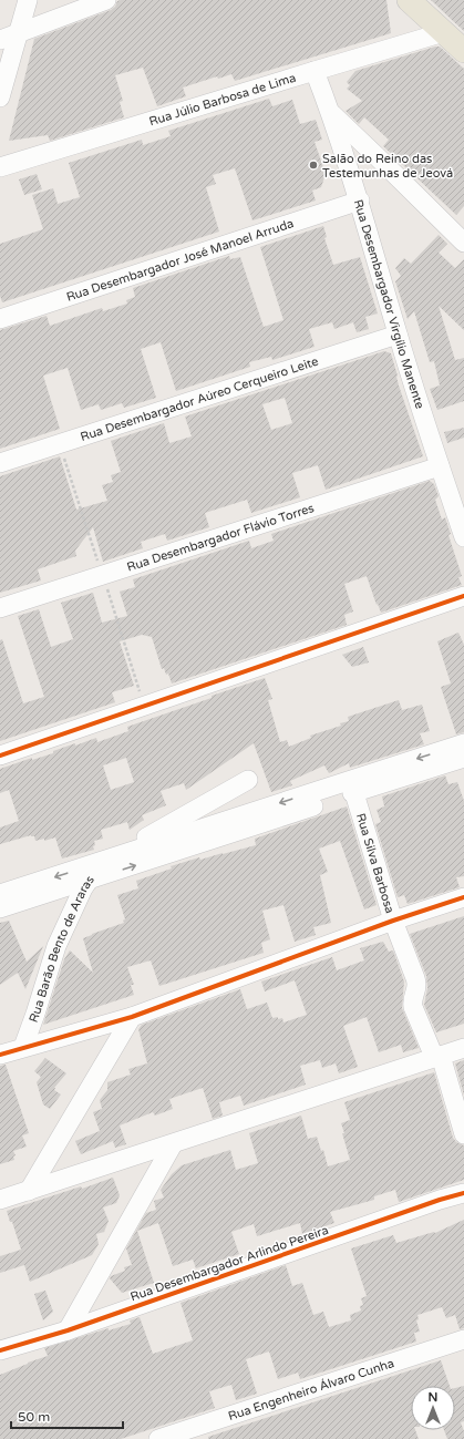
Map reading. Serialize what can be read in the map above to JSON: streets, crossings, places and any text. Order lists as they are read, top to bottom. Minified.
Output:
{"streets":{"street":["Rua Júlio Barbosa de Lima","Rua Desembargador José Manoel Arruda","Rua Desembargador Virgílio Manente","Rua Desembargador Aúreo Cerqueiro Leite","Rua Desembargador Flávio Torres","Rua Silva Barbosa","Rua Barão Bento de Araras","Rua Desembargador Arlindo Pereira","Rua Engenheiro Álvaro Cunha"]},"crossings":[["Rua Júlio Barbosa de Lima","Rua Desembargador Virgílio Manente"],["Rua Desembargador José Manoel Arruda","Rua Desembargador Virgílio Manente"],["Rua Desembargador Virgílio Manente","Rua Desembargador Aúreo Cerqueiro Leite"],["Rua Desembargador Virgílio Manente","Rua Desembargador Flávio Torres"]],"places":["Salão do Reino das Testemunhas de Jeová"],"scale_bar":"50 m","north":"top"}
